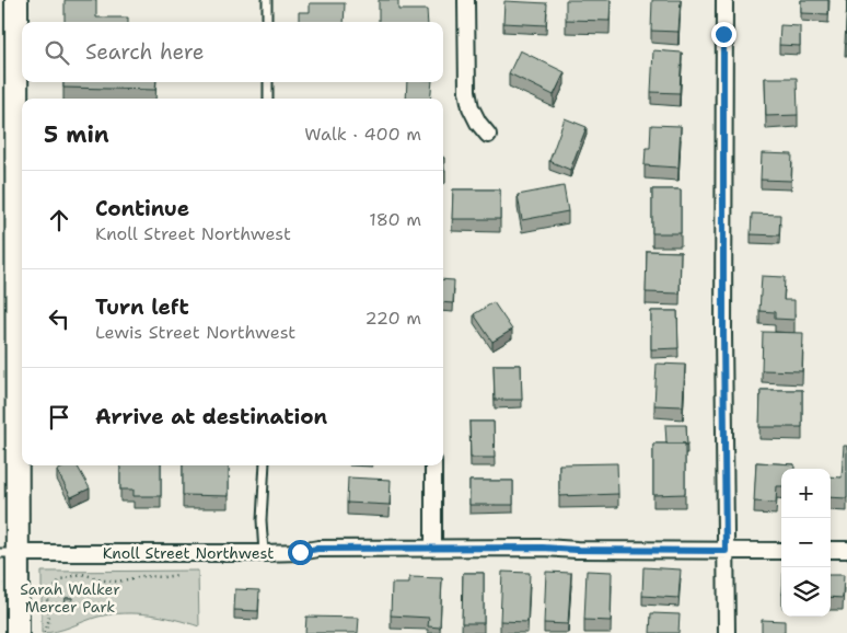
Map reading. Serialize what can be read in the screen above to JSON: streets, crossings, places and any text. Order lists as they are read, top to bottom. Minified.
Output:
{"streets":{"street":["Knoll Street Northwest"]},"parks":["Sarah Walker Mercer Park"],"page":{"search":"Search here","heading":["5 min","Walk · 400 m"],"list":[["Continue","Knoll Street Northwest","180 m"],["Turn left","Lewis Street Northwest","220 m"],"Arrive at destination"],"map_buttons":["+","−"]}}
